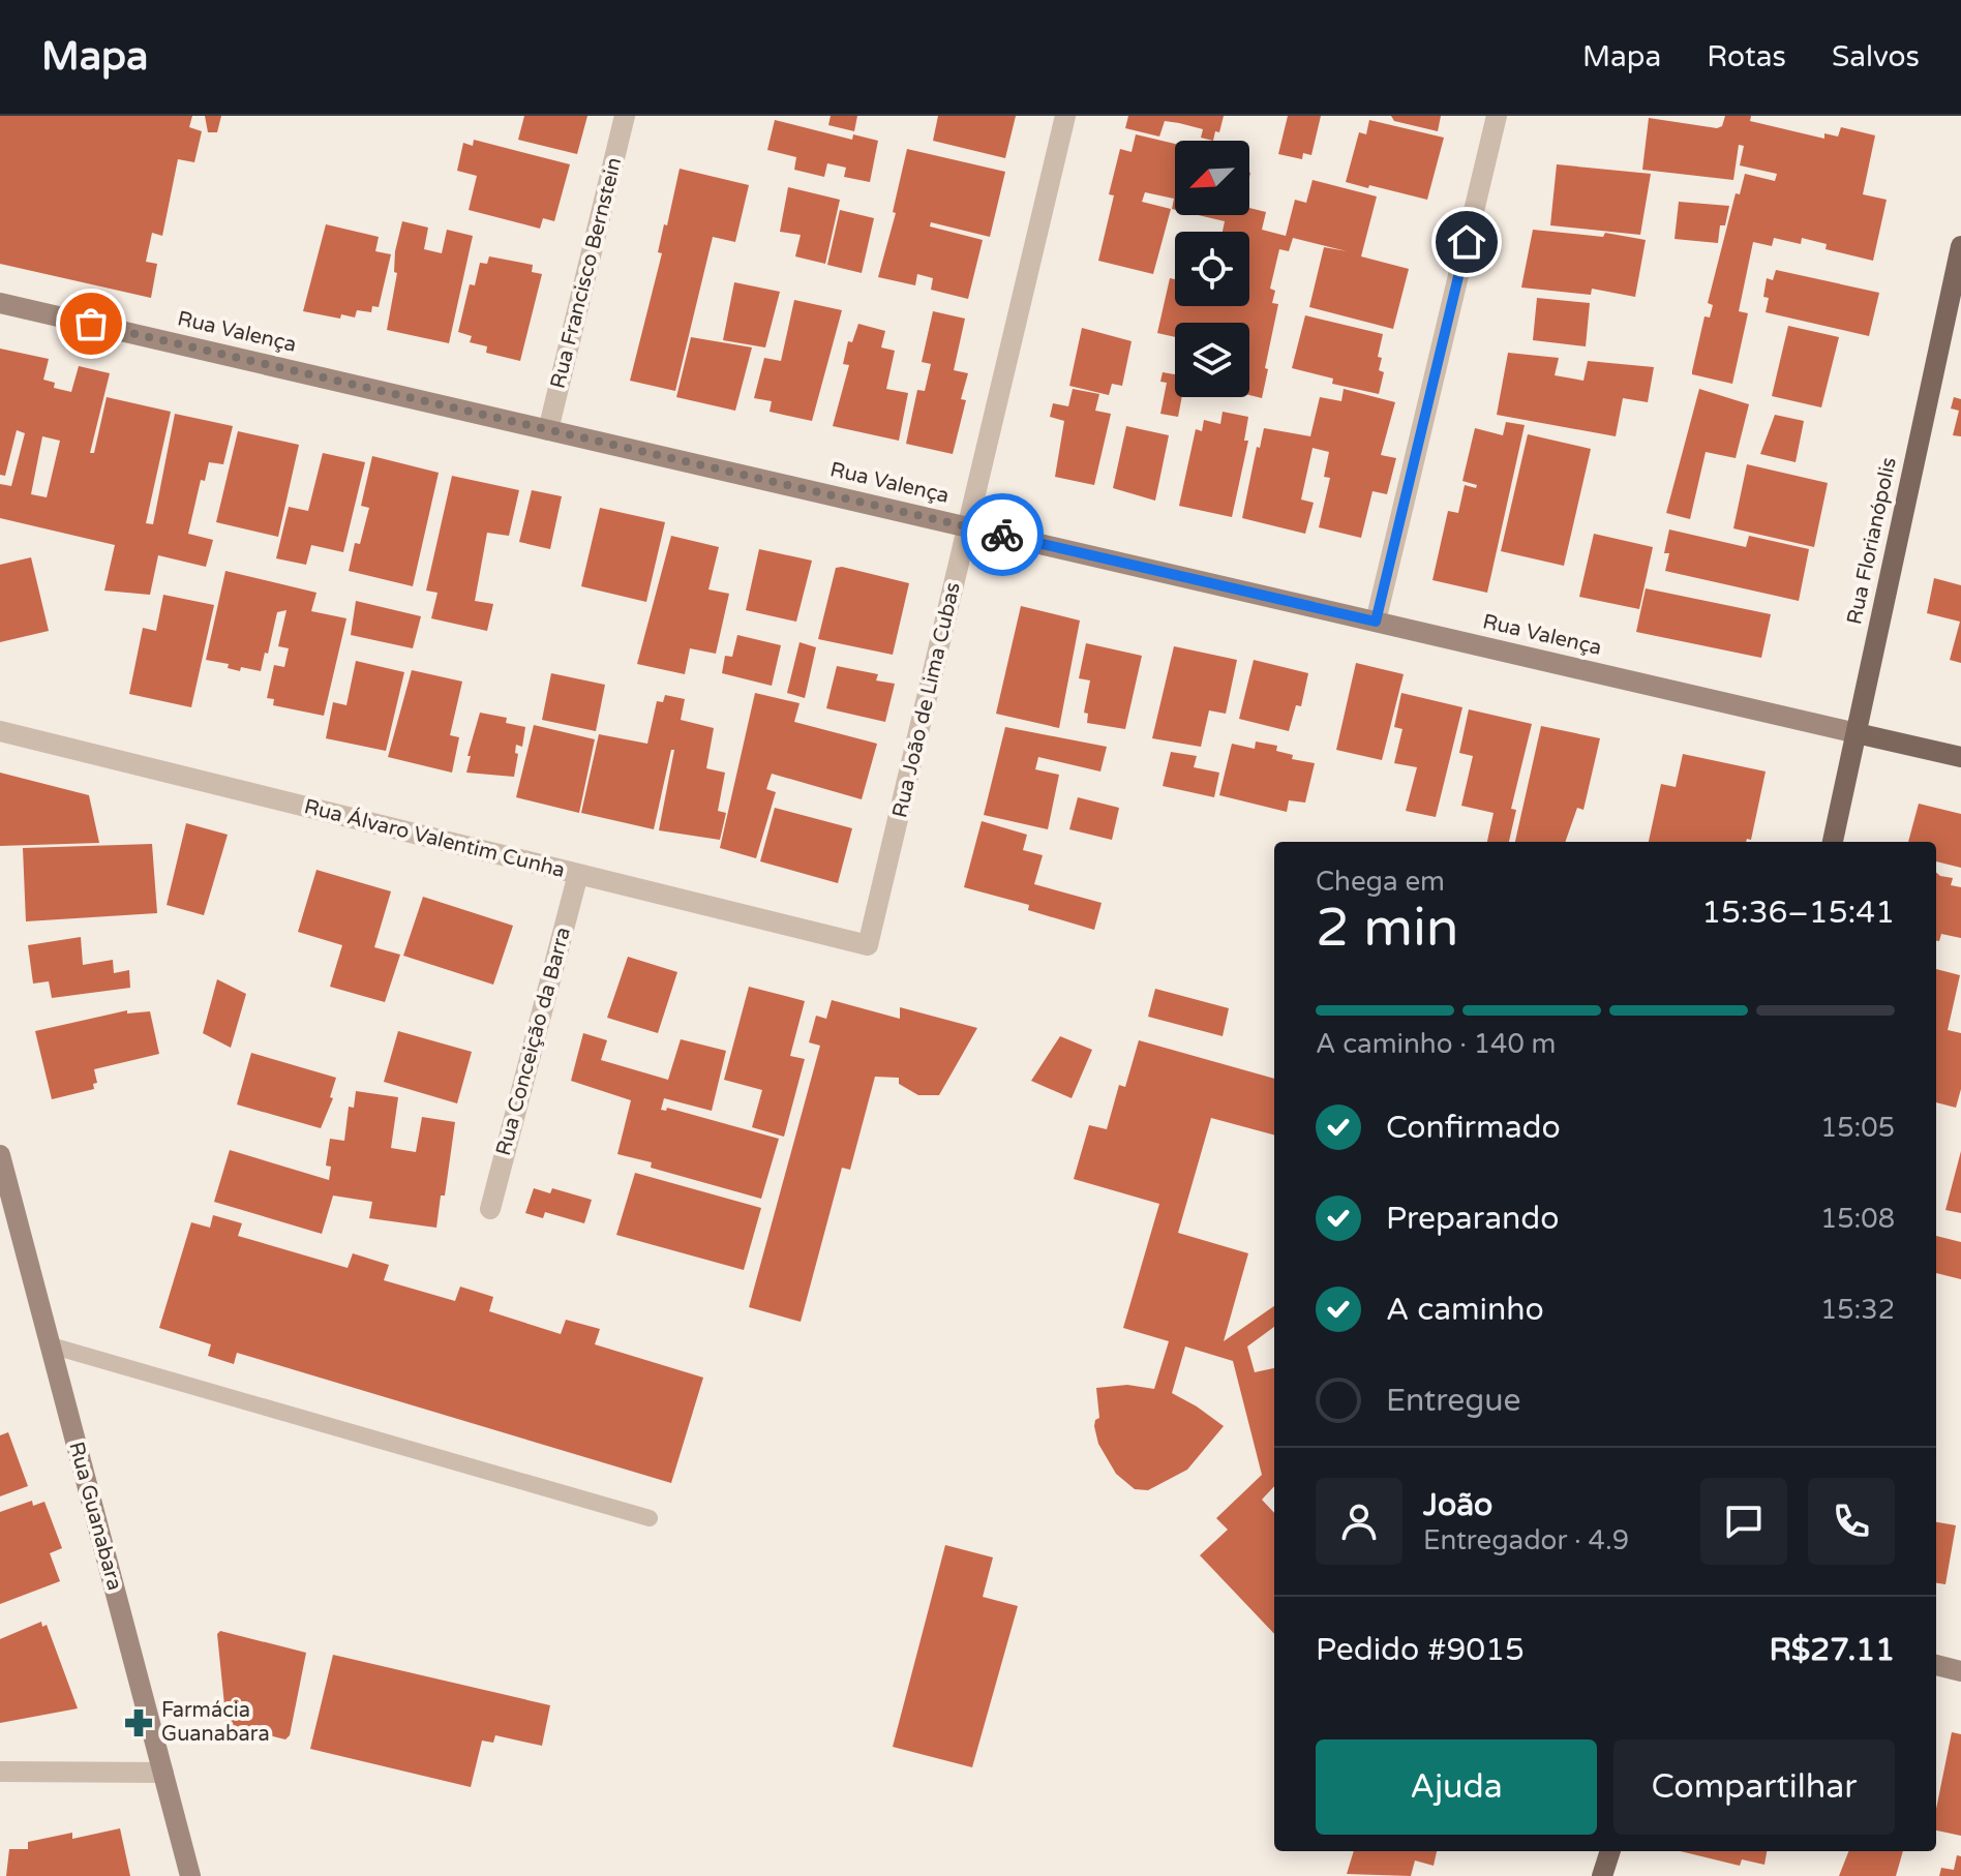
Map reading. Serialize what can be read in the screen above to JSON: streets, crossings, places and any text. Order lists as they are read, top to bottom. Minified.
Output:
{"streets":{"main road":["Rua Valença","Rua Florianópolis","Rua Guanabara"],"street":["Rua Francisco Bernstein","Rua João de Lima Cubas","Rua Álvaro Valentim Cunha","Rua Conceição da Barra"]},"crossings":[["Rua Francisco Bernstein","Rua Valença"],["Rua Valença","Rua Florianópolis"],["Rua Valença","Rua João de Lima Cubas"],["Rua João de Lima Cubas","Rua Álvaro Valentim Cunha"],["Rua Álvaro Valentim Cunha","Rua Conceição da Barra"]],"places":{"pharmacy":["Farmácia Guanabara"]},"north":"bottom left","page":{"header":"Mapa","nav":["Mapa","Rotas","Salvos"],"heading":["2 min","Chega em","15:36–15:41"],"panel":["João","Entregador · 4.9","Pedido #9015","R$27.11"],"bar":"A caminho · 140 m","list":[["Confirmado","15:05"],["Preparando","15:08"],["A caminho","15:32"],"Entregue"],"buttons":["Ajuda","Compartilhar"]}}
